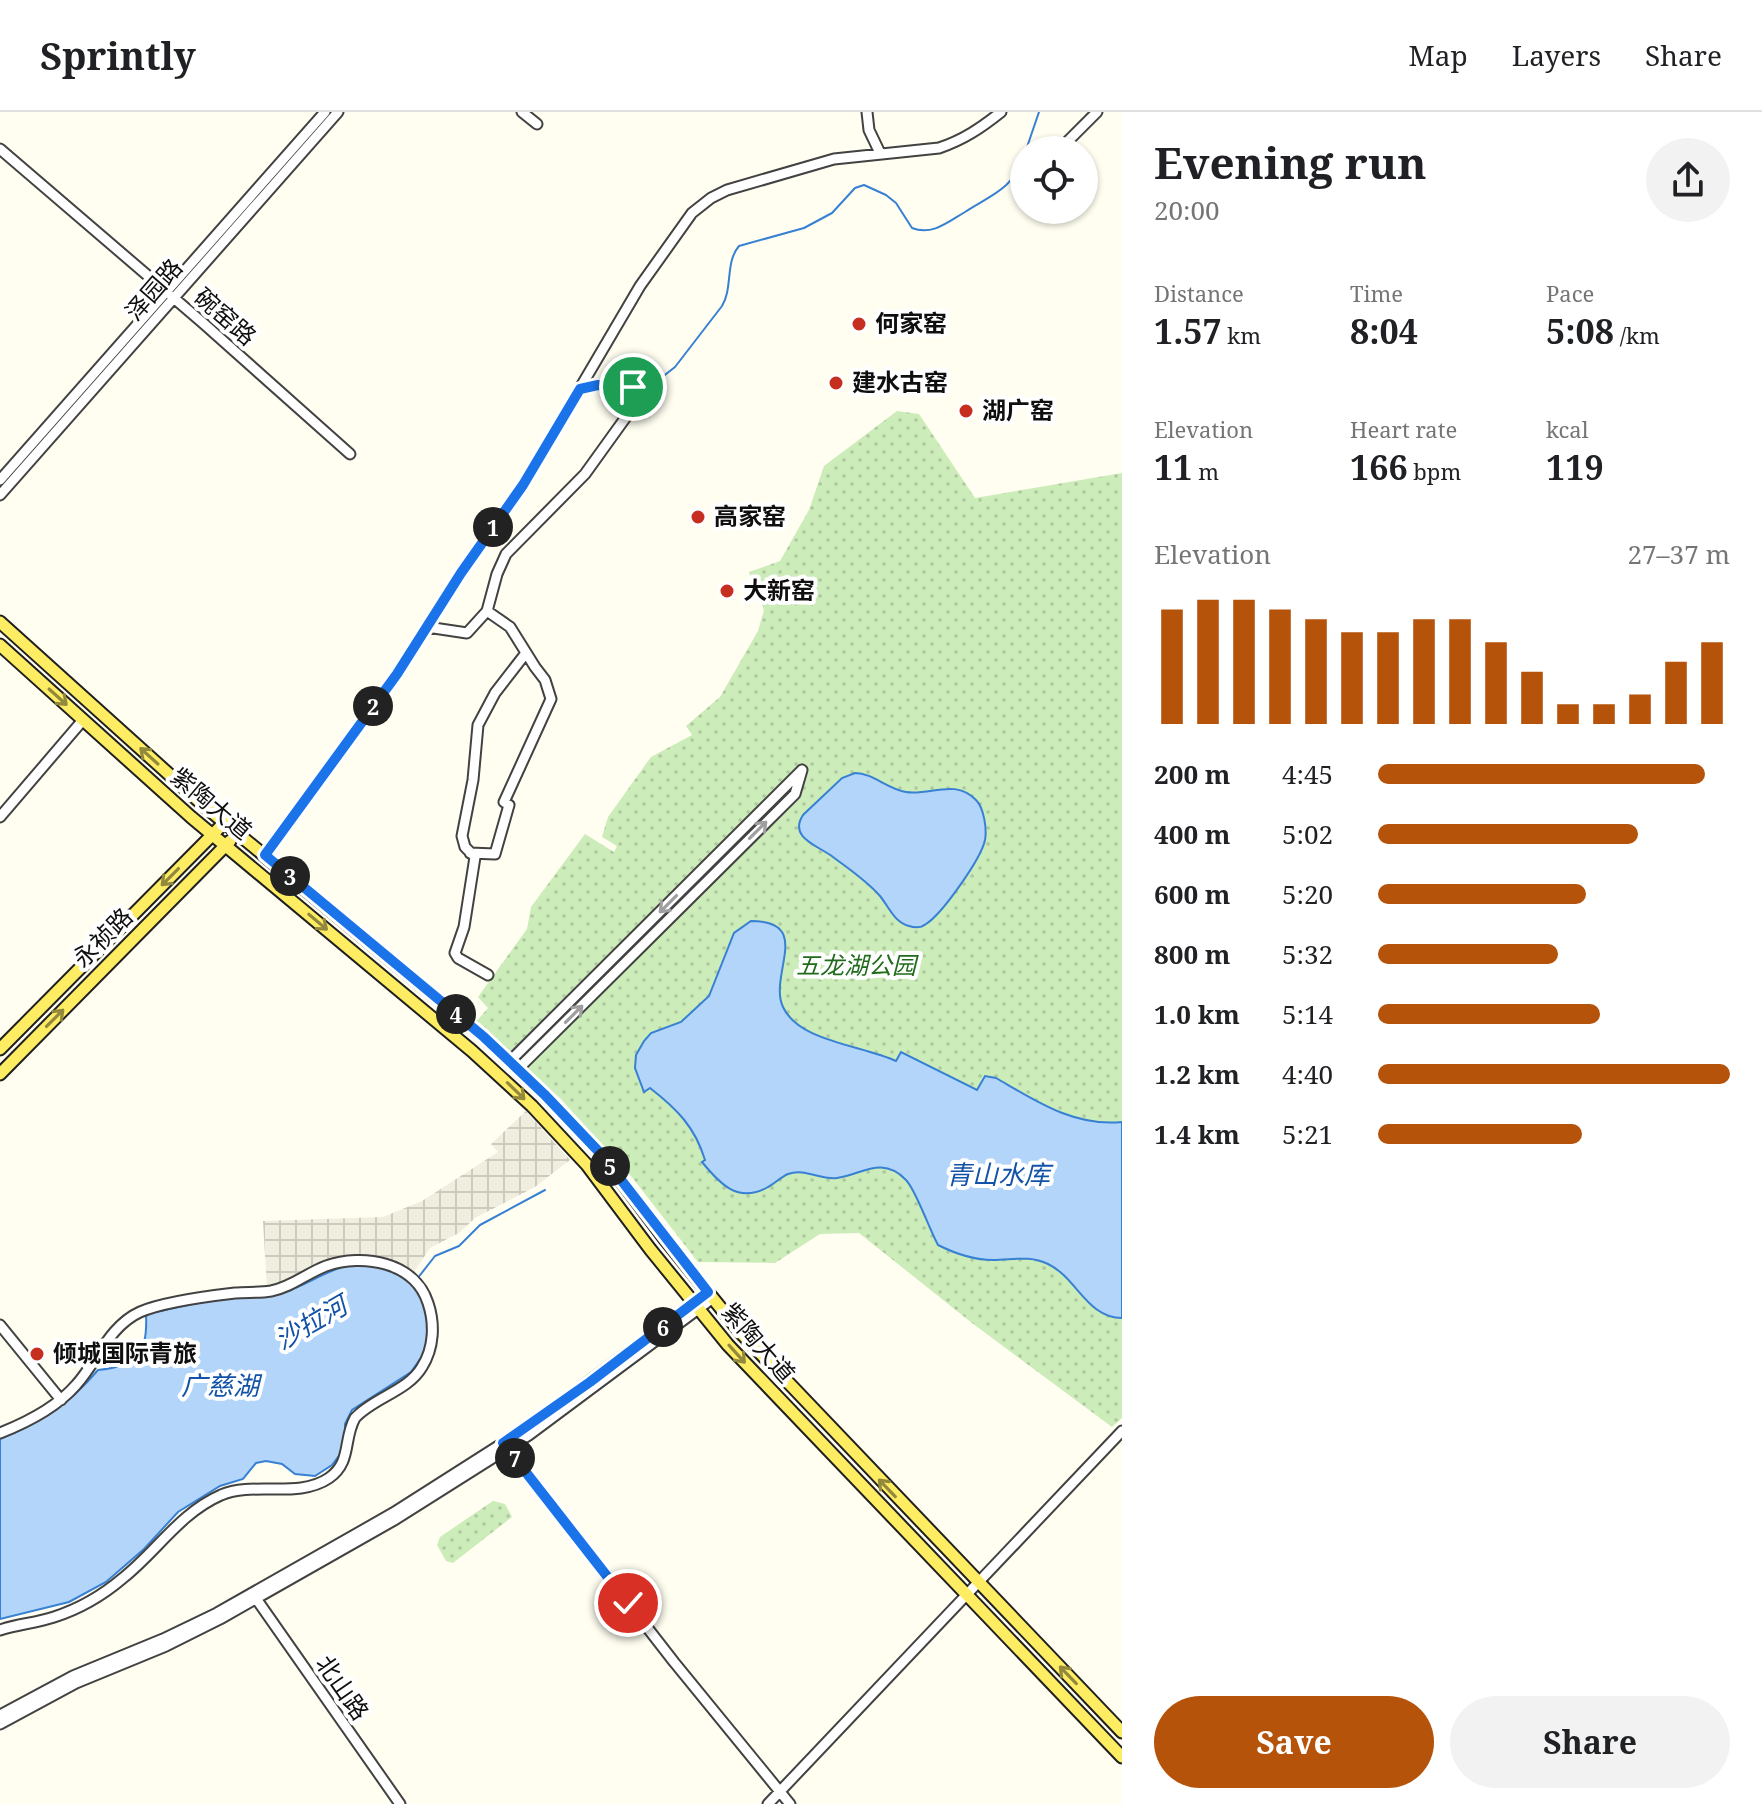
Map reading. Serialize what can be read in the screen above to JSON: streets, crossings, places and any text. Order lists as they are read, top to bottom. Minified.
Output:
{"streets":{"main road":["紫陶大道","永祯路"],"street":["泽园路","碗窑路","北山路"]},"crossings":[["泽园路","碗窑路"],["紫陶大道","永祯路"]],"water":["青山水库","沙拉河","广慈湖"],"parks":["五龙湖公园"],"places":["何家窑","建水古窑","湖广窑","高家窑","大新窑","倾城国际青旅"],"page":{"header":"Sprintly","nav":["Map","Layers","Share"],"heading":["Evening run","20:00"],"stats":[["Distance","1.57 km"],["Time","8:04"],["Pace","5:08 /km"],["Elevation","11 m"],["Heart rate","166 bpm"],["kcal","119"]],"pins":["1","2","3","4","5","6","7"],"chart":["Elevation","27–37 m"],"list":[{"name":"200 m","note":"4:45"},{"name":"400 m","note":"5:02"},{"name":"600 m","note":"5:20"},{"name":"800 m","note":"5:32"},{"name":"1.0 km","note":"5:14"},{"name":"1.2 km","note":"4:40"},{"name":"1.4 km","note":"5:21"}],"buttons":["Save","Share"]}}
